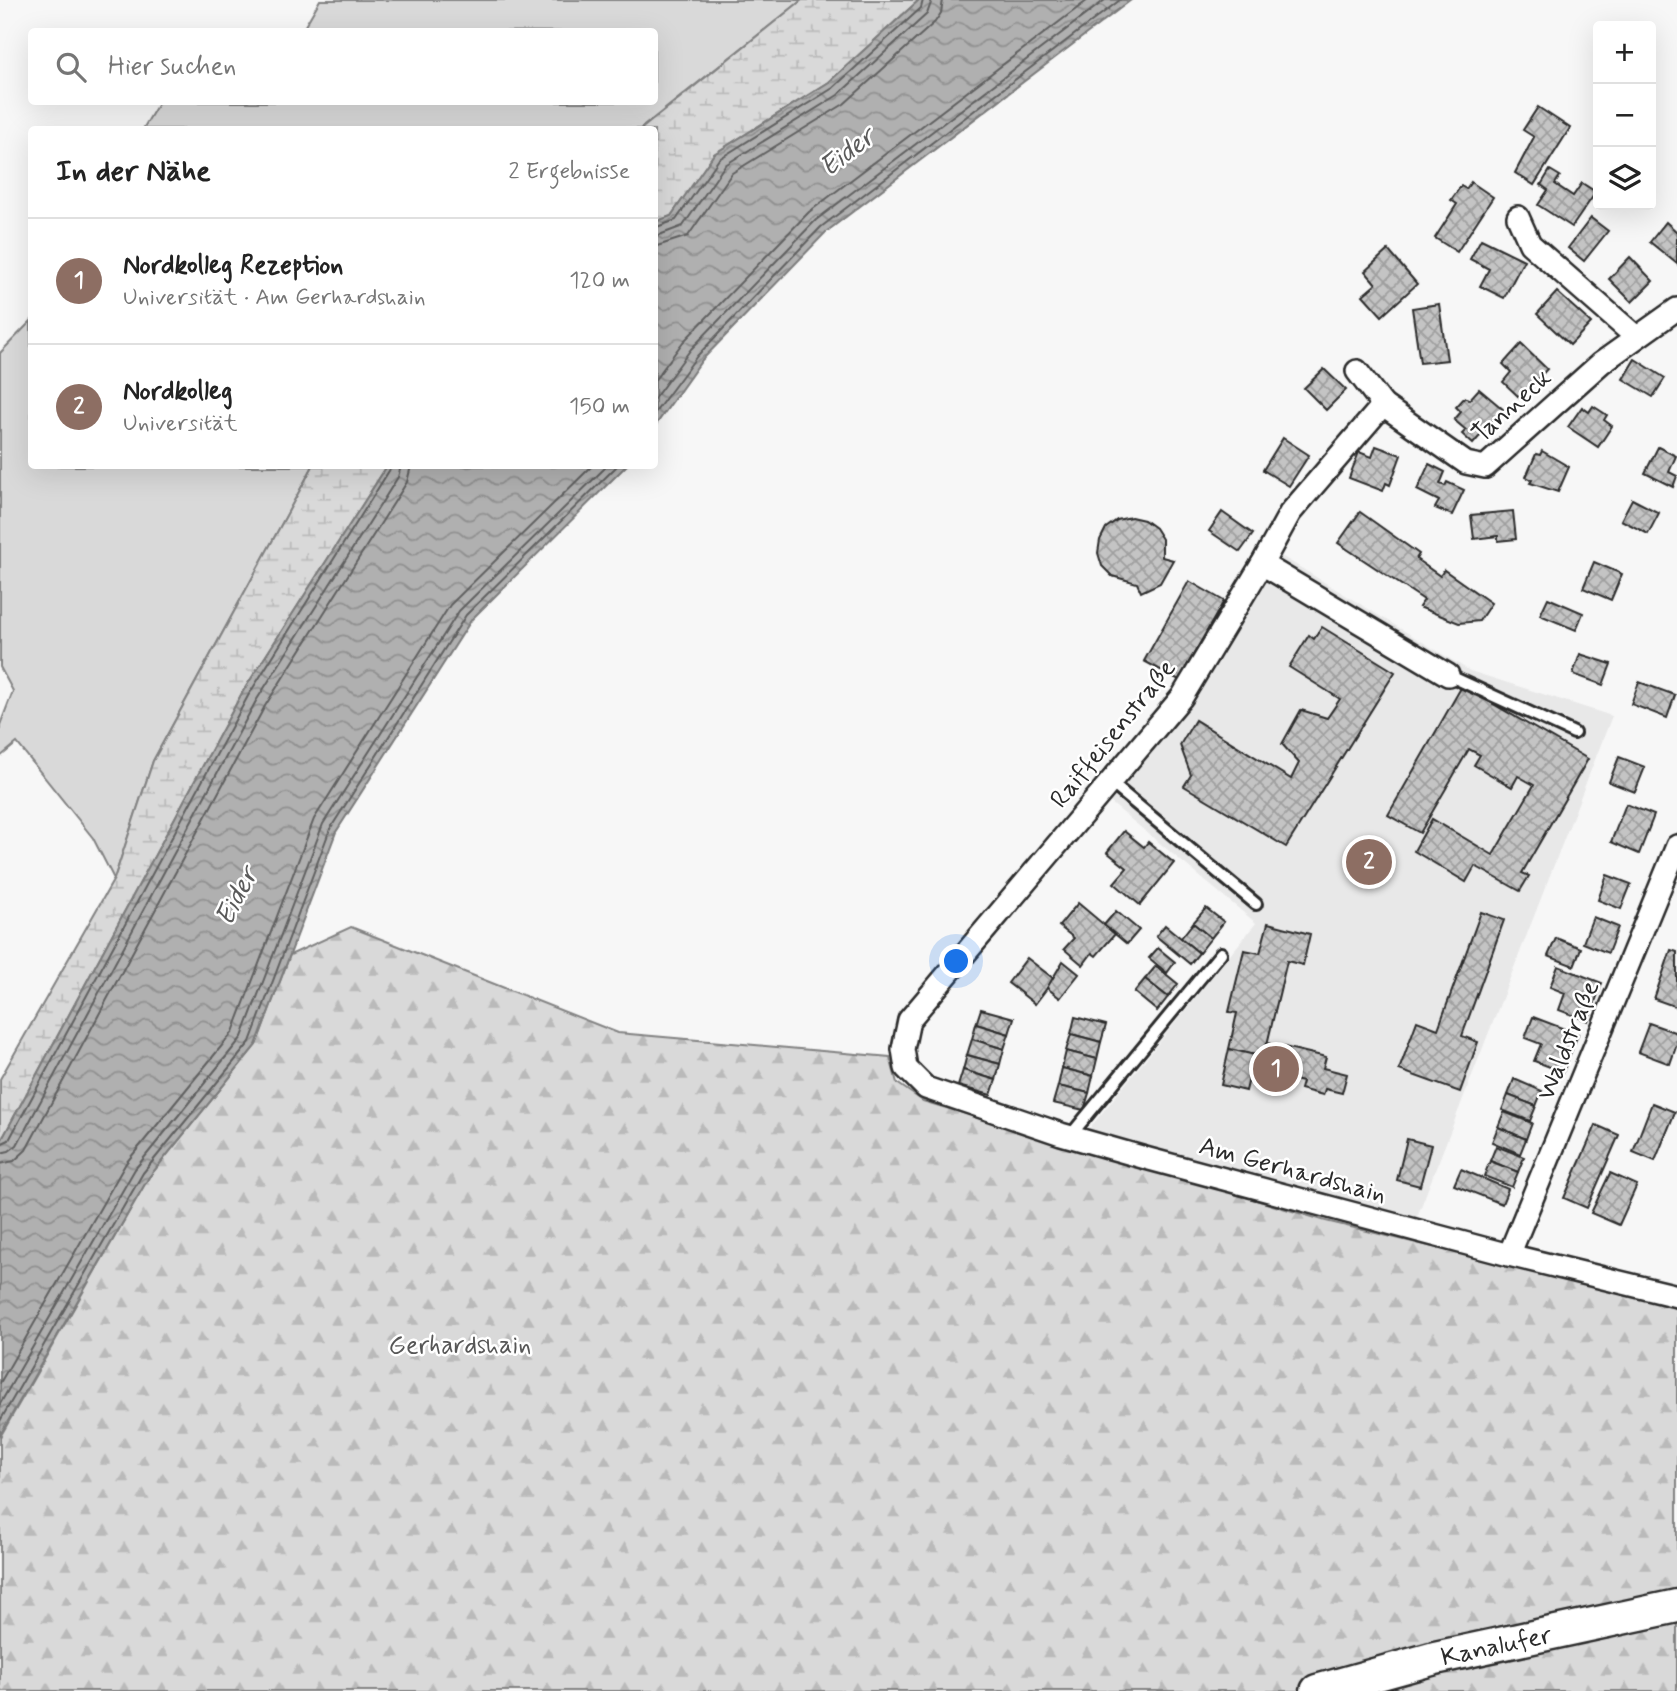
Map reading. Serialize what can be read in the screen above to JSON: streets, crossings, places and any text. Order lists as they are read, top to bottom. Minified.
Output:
{"streets":{"street":["Tanneck","Raiffeisenstraße","Waldstraße","Am Gerhardshain","Kanalufer"]},"crossings":[["Raiffeisenstraße","Am Gerhardshain"],["Waldstraße","Am Gerhardshain"]],"water":["Eider"],"parks":["Gerhardshain"],"page":{"map_buttons":["+","−"],"search":"Hier suchen","heading":["In der Nähe","2 Ergebnisse"],"list":[{"mark":"1","name":"Nordkolleg Rezeption","note":"Universität · Am Gerhardshain","value":"120 m"},{"mark":"2","name":"Nordkolleg","note":"Universität","value":"150 m"}],"pins":["2","1"]}}
